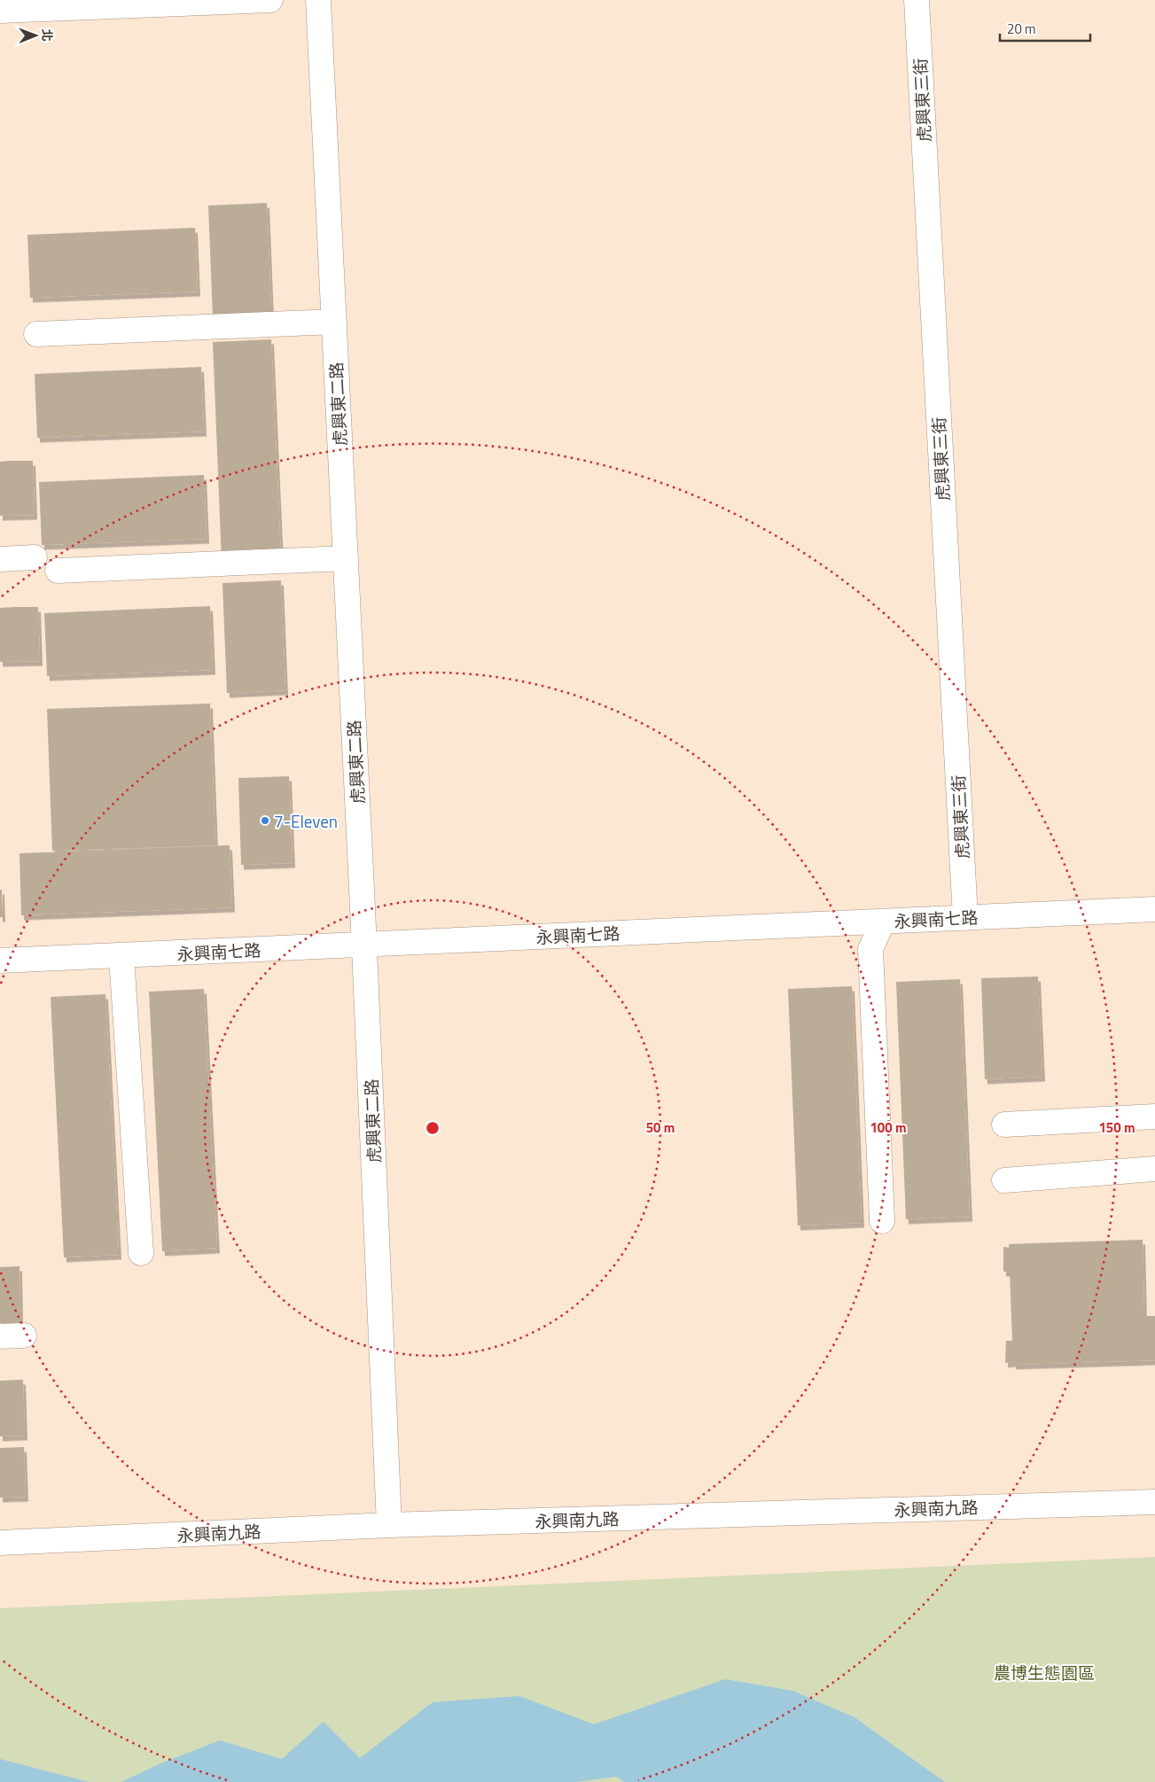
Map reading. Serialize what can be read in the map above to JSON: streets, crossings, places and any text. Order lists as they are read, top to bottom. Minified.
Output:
{"streets":{"street":["虎興東三街","虎興東二路","永興南七路","永興南九路"]},"crossings":[["虎興東三街","永興南七路"],["虎興東二路","永興南七路"],["虎興東二路","永興南九路"]],"parks":["農博生態園區"],"places":["7-Eleven"],"scale_bar":"20 m","north":"right","rings":["50 m","100 m","150 m"]}
